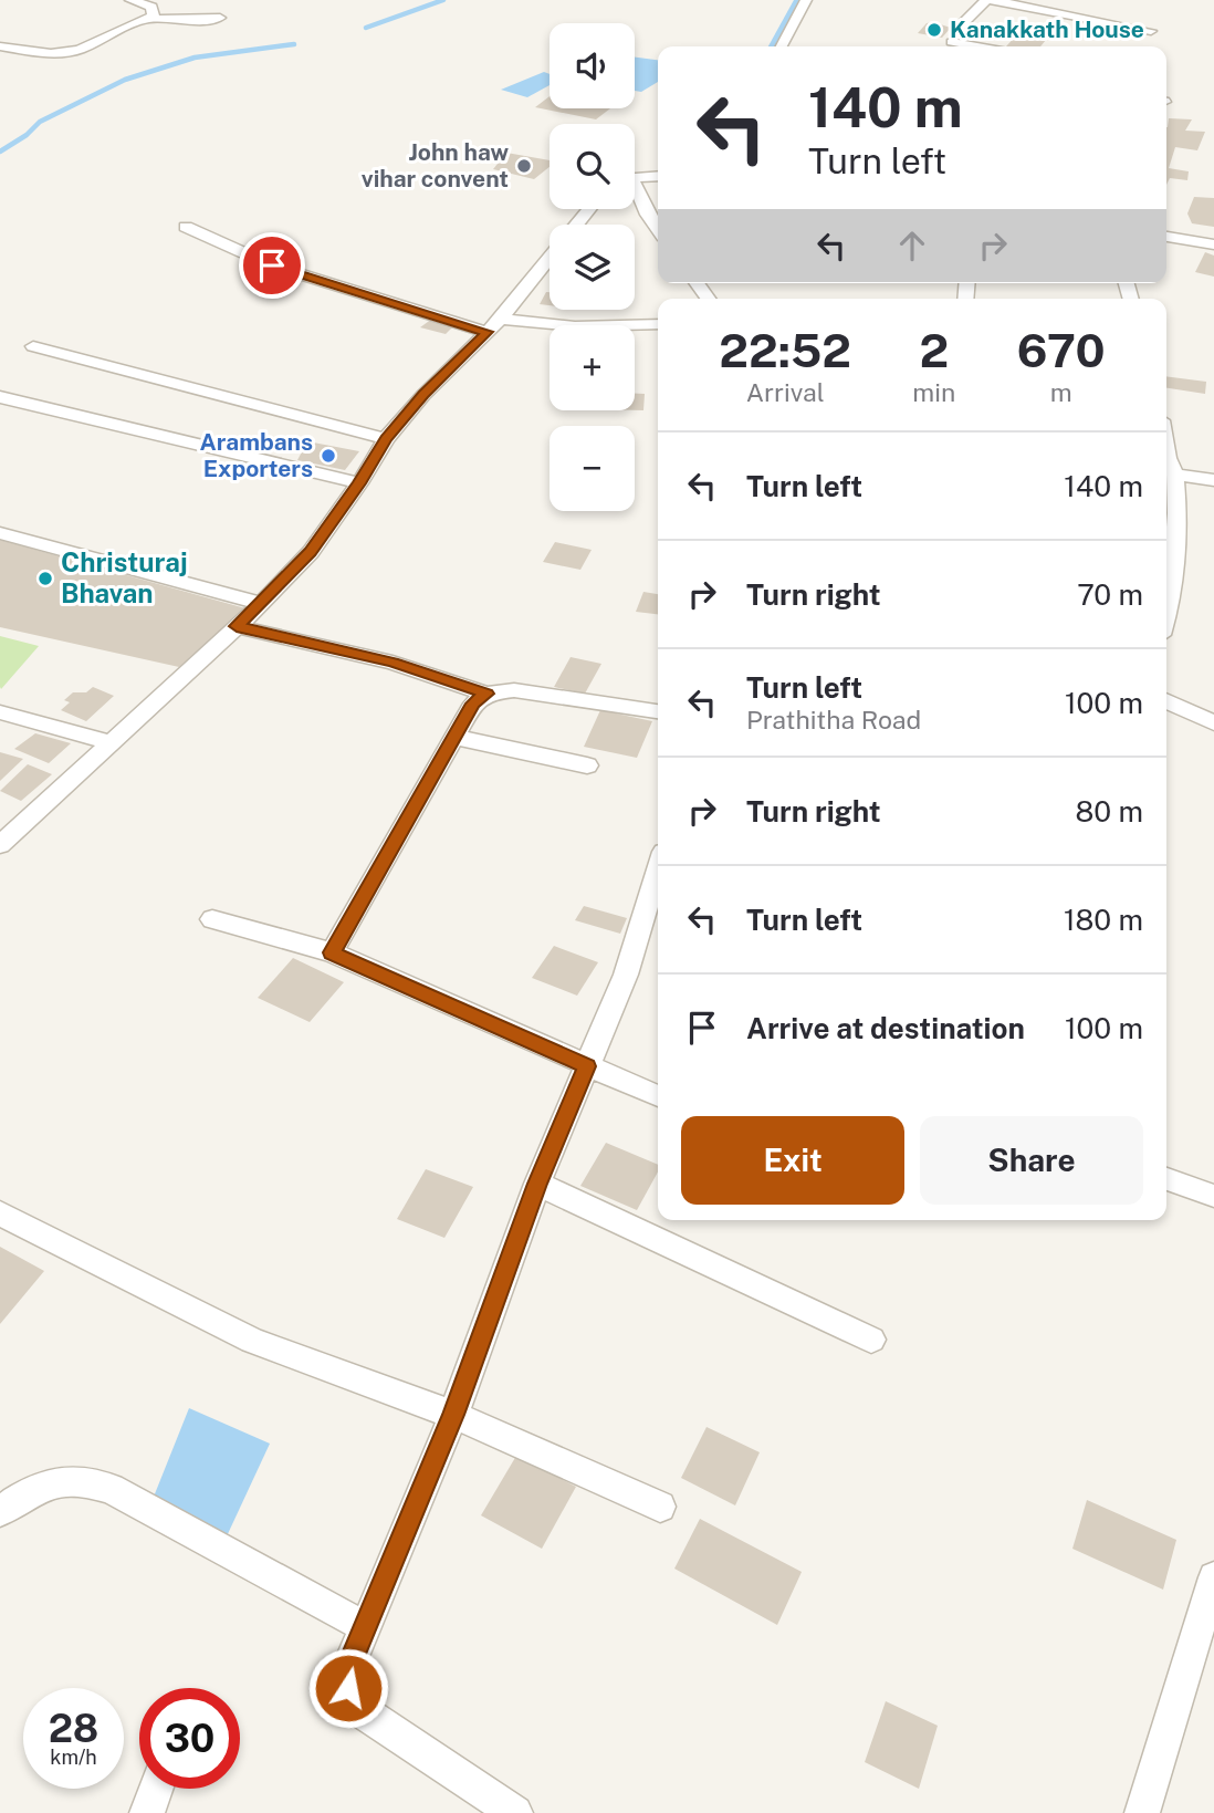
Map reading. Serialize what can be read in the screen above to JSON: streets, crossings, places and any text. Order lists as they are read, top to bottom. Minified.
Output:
{"places":["Kanakkath House","John haw vihar convent","Arambans Exporters","Christuraj Bhavan"],"page":{"map_buttons":["+","−"],"turn":["140 m","Turn left"],"eta":["22:52","Arrival","2","min","670","m"],"list":[{"name":"Turn left","value":"140 m"},{"name":"Turn right","value":"70 m"},{"name":"Turn left","note":"Prathitha Road","value":"100 m"},{"name":"Turn right","value":"80 m"},{"name":"Turn left","value":"180 m"},{"name":"Arrive at destination","value":"100 m"}],"buttons":["Exit","Share"],"speed":"28 km/h","limit":"30"}}
